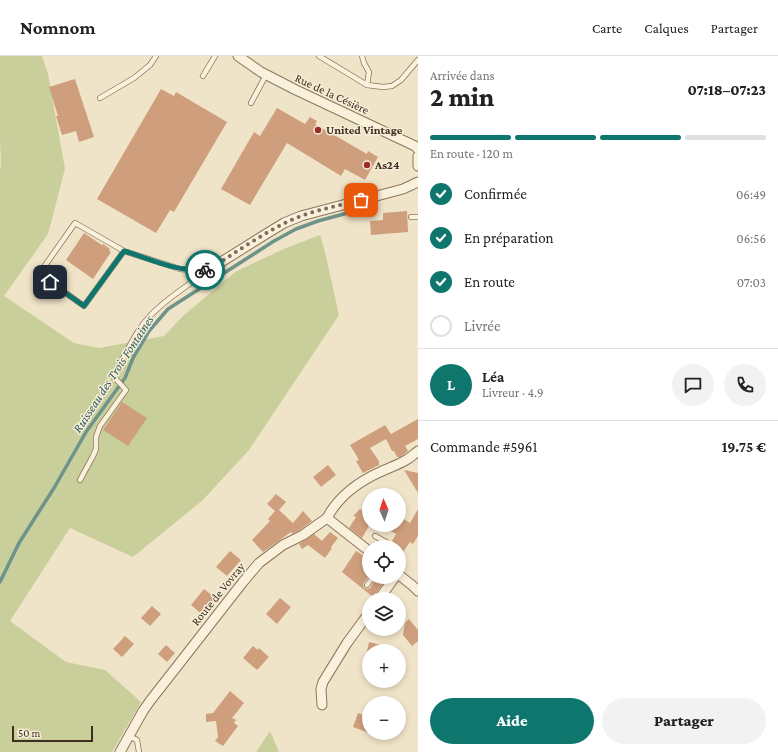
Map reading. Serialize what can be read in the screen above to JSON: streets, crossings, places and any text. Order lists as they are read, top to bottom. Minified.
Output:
{"streets":{"street":["Rue de la Césière","Route de Vovray"]},"water":["Ruisseau des Trois Fontaines"],"places":["United Vintage","As24"],"scale_bar":"50 m","north":"top","page":{"header":"Nomnom","nav":["Carte","Calques","Partager"],"heading":["2 min","Arrivée dans","07:18–07:23"],"panel":["Léa","Livreur · 4.9","Commande #5961","19.75 €"],"bar":"En route · 120 m","list":[["Confirmée","06:49"],["En préparation","06:56"],["En route","07:03"],"Livrée"],"round":"L","map_buttons":["+","−"],"buttons":["Aide","Partager"],"scale":"50 m"}}
